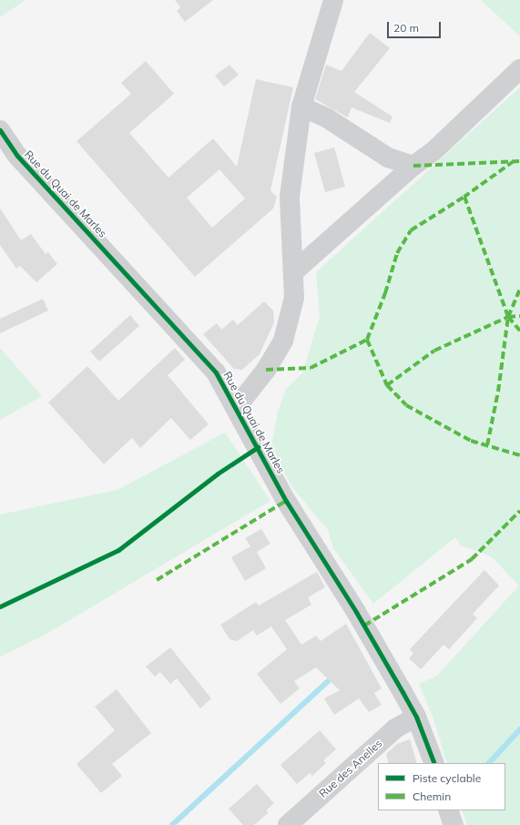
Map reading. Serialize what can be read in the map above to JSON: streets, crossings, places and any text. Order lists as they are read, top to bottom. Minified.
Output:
{"streets":{"street":["Rue du Quai de Marles","Rue des Anelles"]},"crossings":[["Rue du Quai de Marles","Rue des Anelles"]],"legend":["Piste cyclable","Chemin"],"scale_bar":"20 m"}
